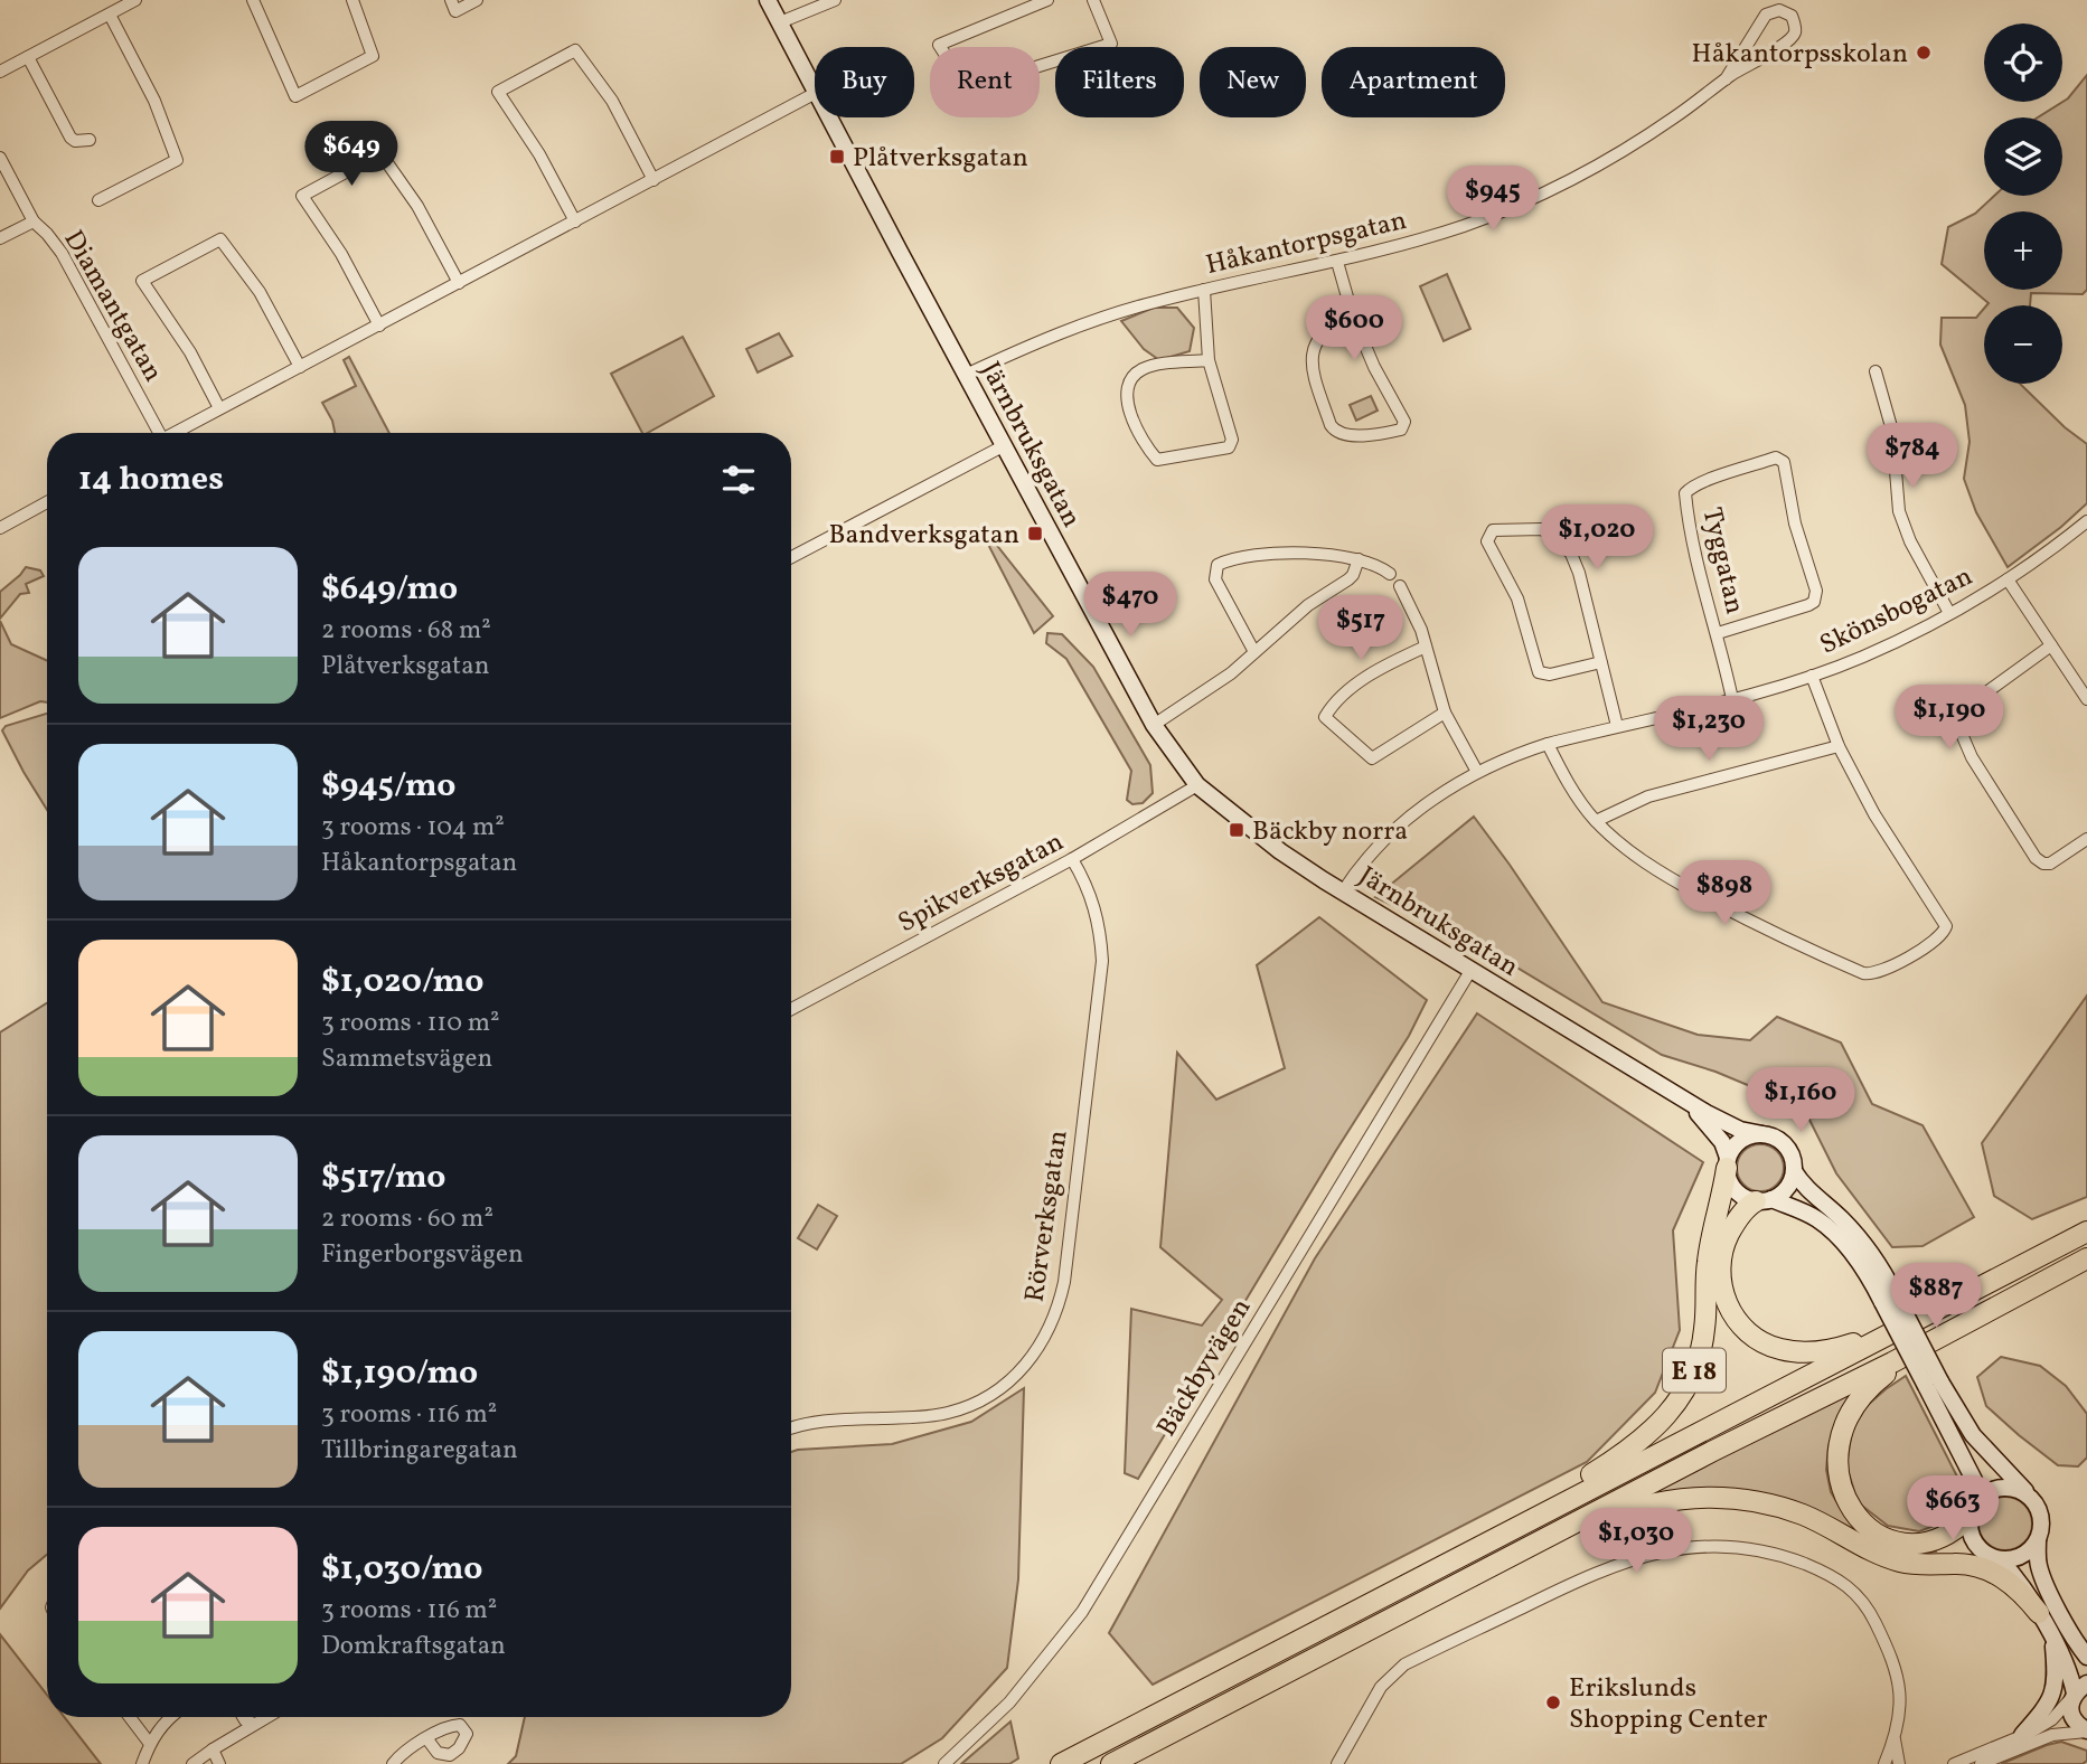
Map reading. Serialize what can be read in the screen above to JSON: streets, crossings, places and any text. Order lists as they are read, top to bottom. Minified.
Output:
{"streets":{"highway":["E 18"],"street":["Håkantorpsgatan","Diamantgatan","Järnbruksgatan","Tyggatan","Skönsbogatan","Spikverksgatan","Rörverksgatan","Bäckbyvägen"]},"crossings":[["Håkantorpsgatan","Järnbruksgatan"],["Järnbruksgatan","Skönsbogatan"],["Järnbruksgatan","Spikverksgatan"],["Järnbruksgatan","Bäckbyvägen"],["Järnbruksgatan","E 18"],["Tyggatan","Skönsbogatan"],["Spikverksgatan","Rörverksgatan"]],"places":{"other":["Håkantorpsskolan","Erikslunds Shopping Center"],"transit":["Plåtverksgatan","Bandverksgatan","Bäckby norra"]},"page":{"map_buttons":["+","−"],"chip":["Buy","Rent","Filters","New","Apartment"],"price":["$649","$945","$600","$784","$1,020","$470","$517","$1,190","$1,230","$898","$1,160","$887","$663","$1,030"],"heading":"14 homes","list":[{"name":"$649/mo","note":"2 rooms · 68 m² · Plåtverksgatan"},{"name":"$945/mo","note":"3 rooms · 104 m² · Håkantorpsgatan"},{"name":"$1,020/mo","note":"3 rooms · 110 m² · Sammetsvägen"},{"name":"$517/mo","note":"2 rooms · 60 m² · Fingerborgsvägen"},{"name":"$1,190/mo","note":"3 rooms · 116 m² · Tillbringaregatan"},{"name":"$1,030/mo","note":"3 rooms · 116 m² · Domkraftsgatan"}]}}
